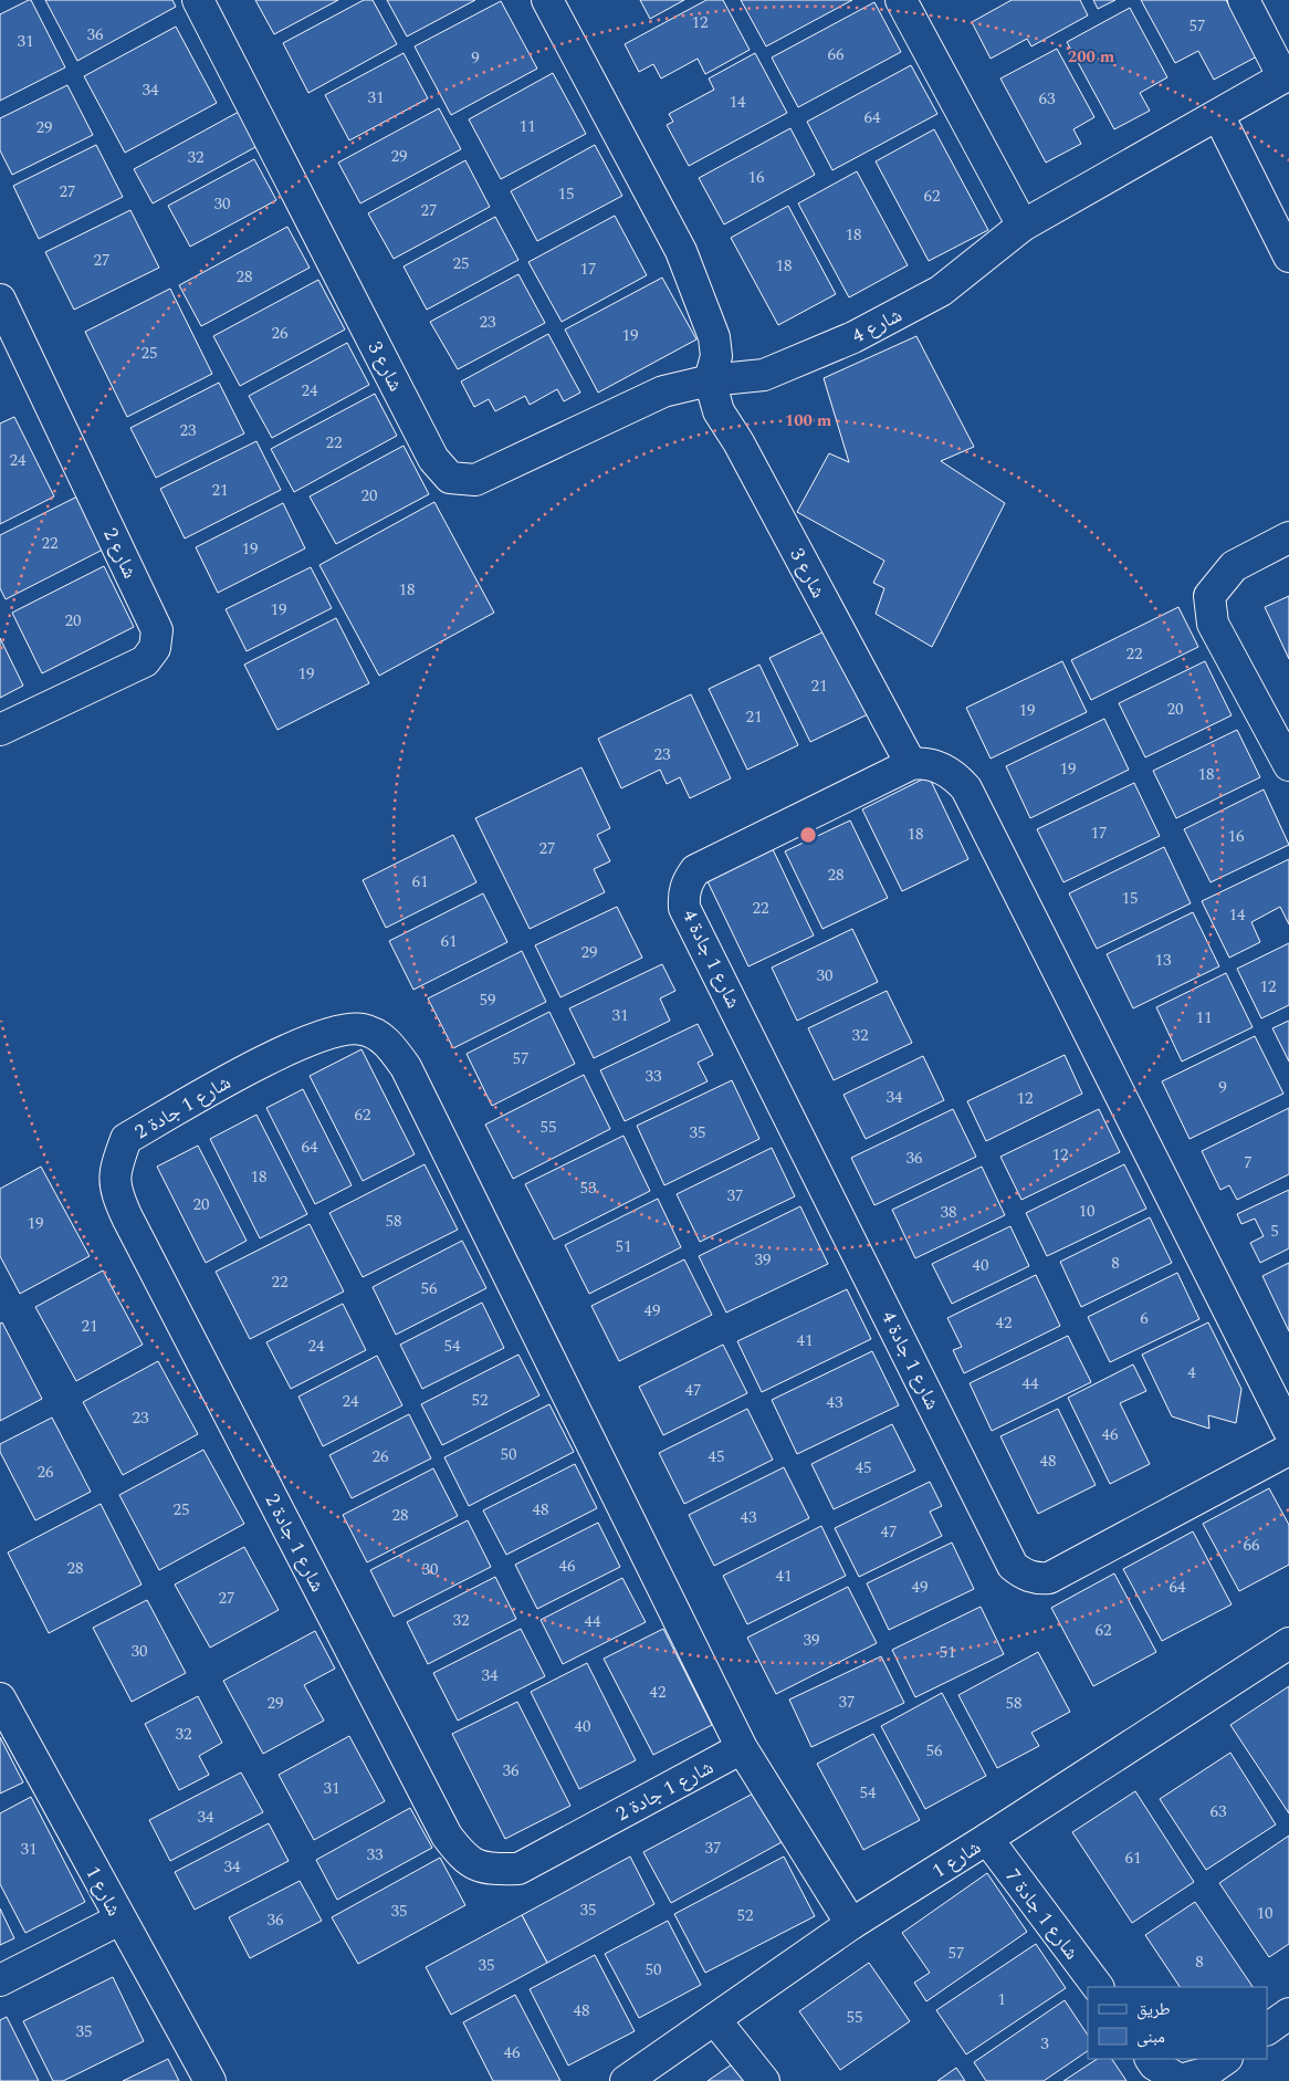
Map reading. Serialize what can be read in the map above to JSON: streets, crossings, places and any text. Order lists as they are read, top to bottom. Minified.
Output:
{"streets":{"street":["شارع 4","شارع 3","شارع 2","شارع 1 جادة 4","شارع 1 جادة 2","شارع 1","شارع 1 جادة 7"]},"crossings":[["شارع 4","شارع 3"],["شارع 3","شارع 1 جادة 4"],["شارع 1 جادة 2","شارع 1"],["شارع 1","شارع 1 جادة 7"]],"house_numbers":["12","57","36","31","66","9","34","31","63","14","64","11","29","29","32","16","27","15","62","30","27","18","27","25","18","17","28","23","26","19","25","24","23","22","24","21","20","22","19","18","19","20","22","19","21","20","19","21","23","19","18","17","18","16","27","28","61","15","22","14","61","29","13","30","12","59","31","11","32","57","33","9","34","12","62","55","35","64","12","36","7","18","53","37","20","10","38","58","19","5","51","39","8","40","22","56","49","6","42","21","41","24","54","4","44","47","52","24","43","23","46","50","26","45","48","45","26","25","48","28","43","47","66","46","28","30","41","49","64","27","32","44","62","39","30","51","34","42","37","29","58","40","32","56","36","31","54","63","34","37","31","33","61","34","35","35","10","52","36","57","8","35","50","1","48","55","35","3","46"],"legend":["طريق","مبنى"],"rings":["200 m","100 m"]}
